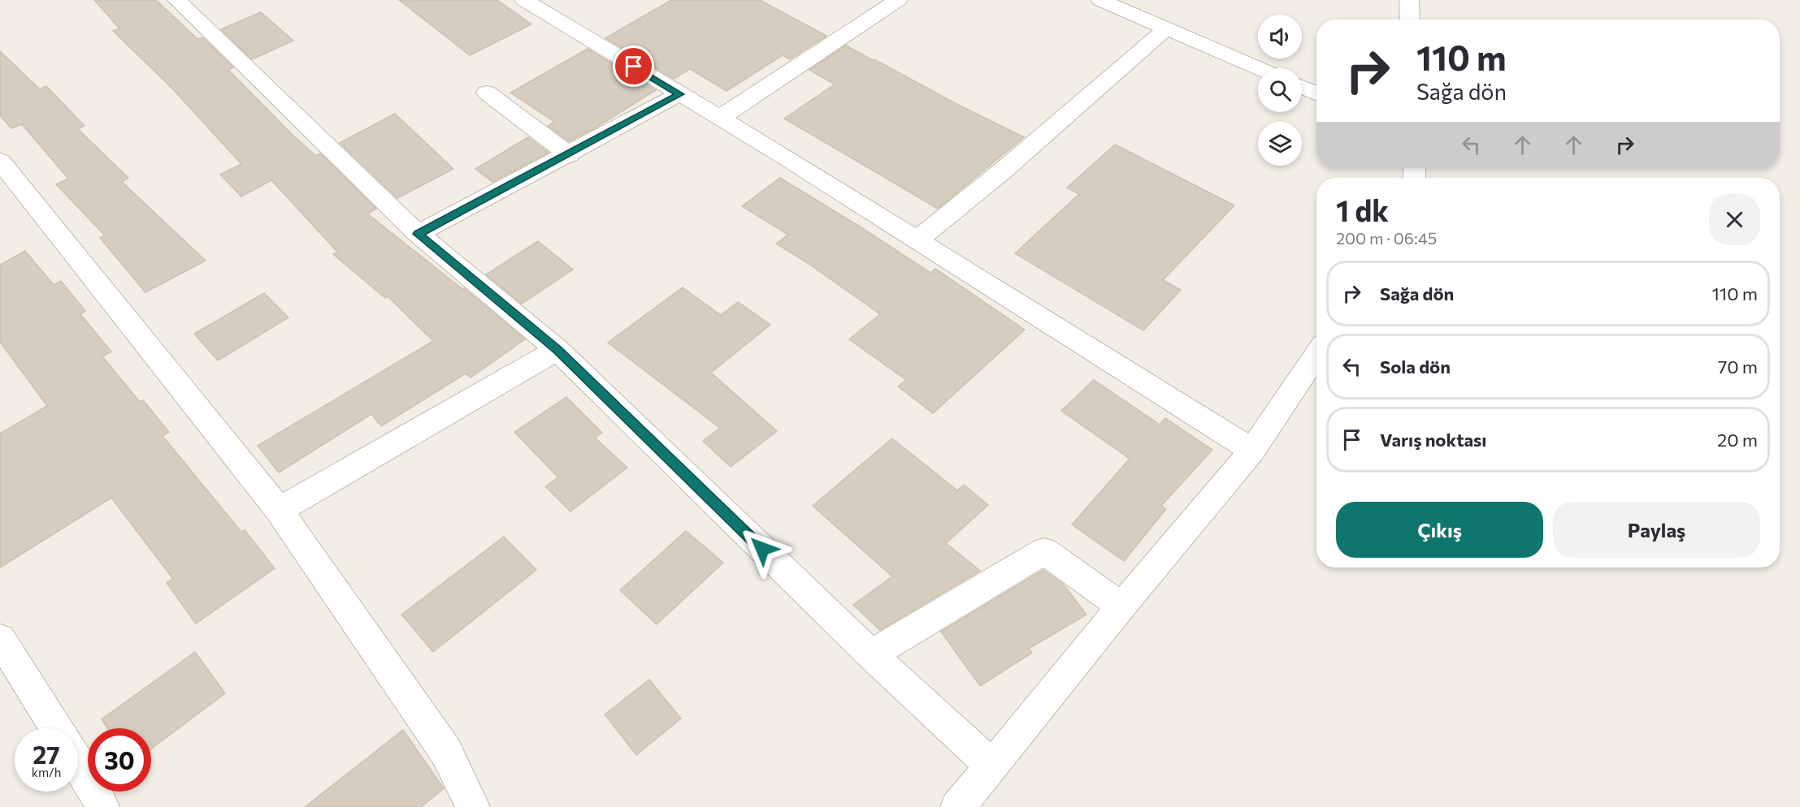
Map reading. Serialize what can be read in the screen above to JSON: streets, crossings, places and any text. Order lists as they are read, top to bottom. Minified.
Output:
{"page":{"turn":["110 m","Sağa dön"],"heading":["1 dk","200 m · 06:45"],"list":[{"name":"Sağa dön","value":"110 m"},{"name":"Sola dön","value":"70 m"},{"name":"Varış noktası","value":"20 m"}],"buttons":["Çıkış","Paylaş"],"speed":"27 km/h","limit":"30"}}
